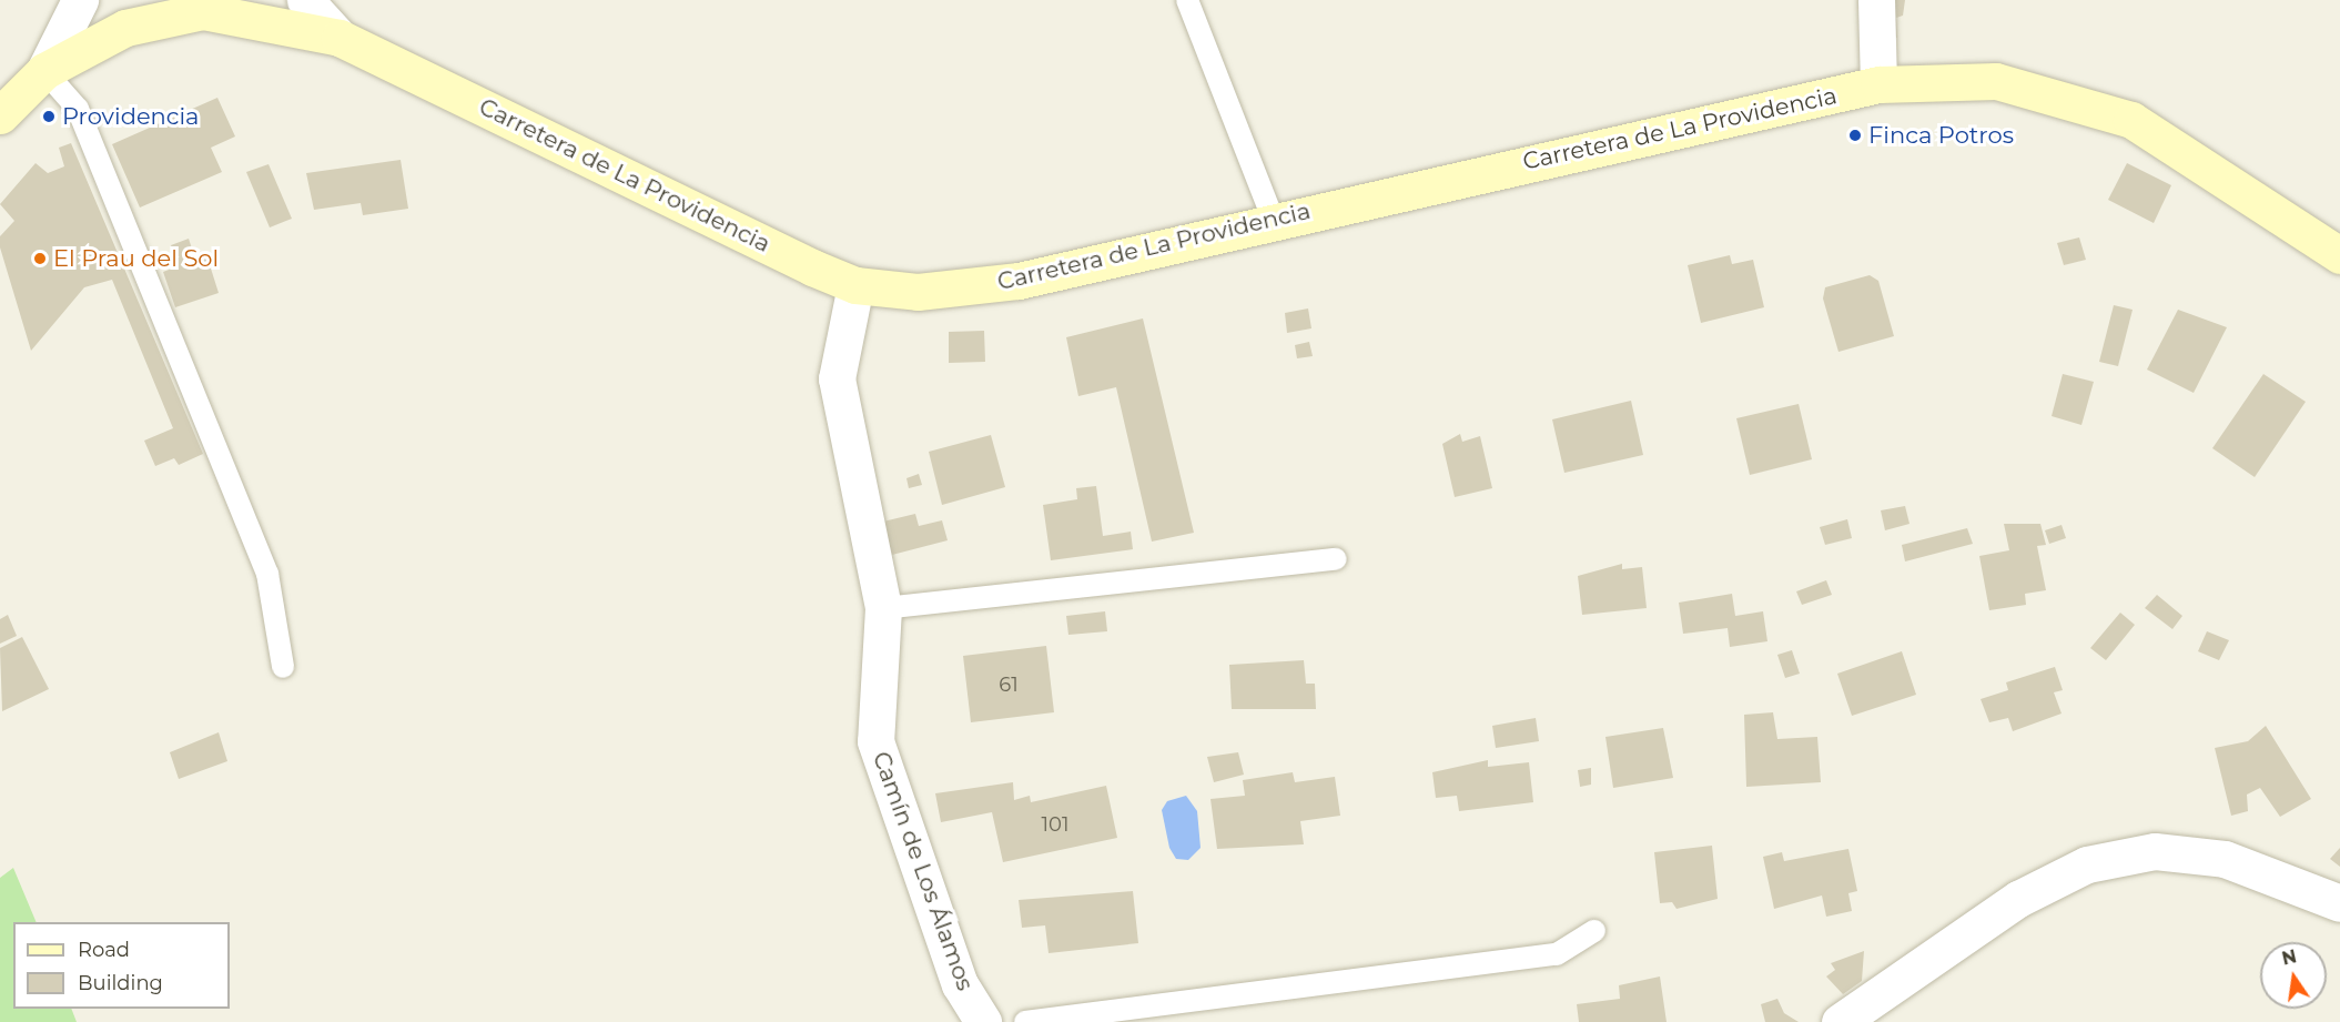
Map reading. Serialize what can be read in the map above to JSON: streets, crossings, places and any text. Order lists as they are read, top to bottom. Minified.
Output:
{"streets":{"street":["Carretera de La Providencia","Camín de Los Álamos"]},"crossings":[["Carretera de La Providencia","Camín de Los Álamos"]],"places":["Providencia","Finca Potros","El Prau del Sol"],"house_numbers":["61","101"],"legend":["Road","Building"],"north":"top"}
